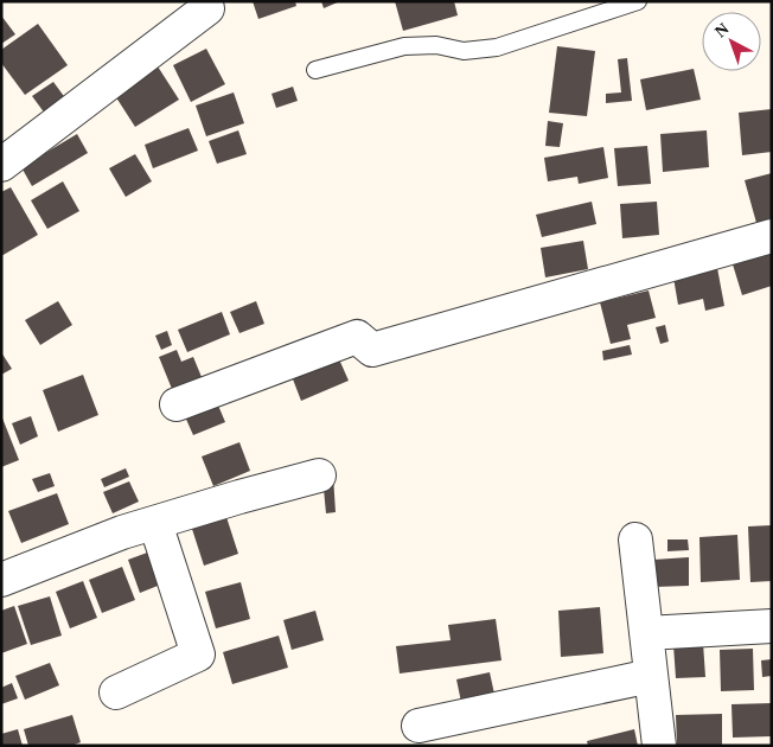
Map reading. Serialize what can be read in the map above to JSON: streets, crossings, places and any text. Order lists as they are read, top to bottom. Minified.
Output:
{"north":"top left"}
